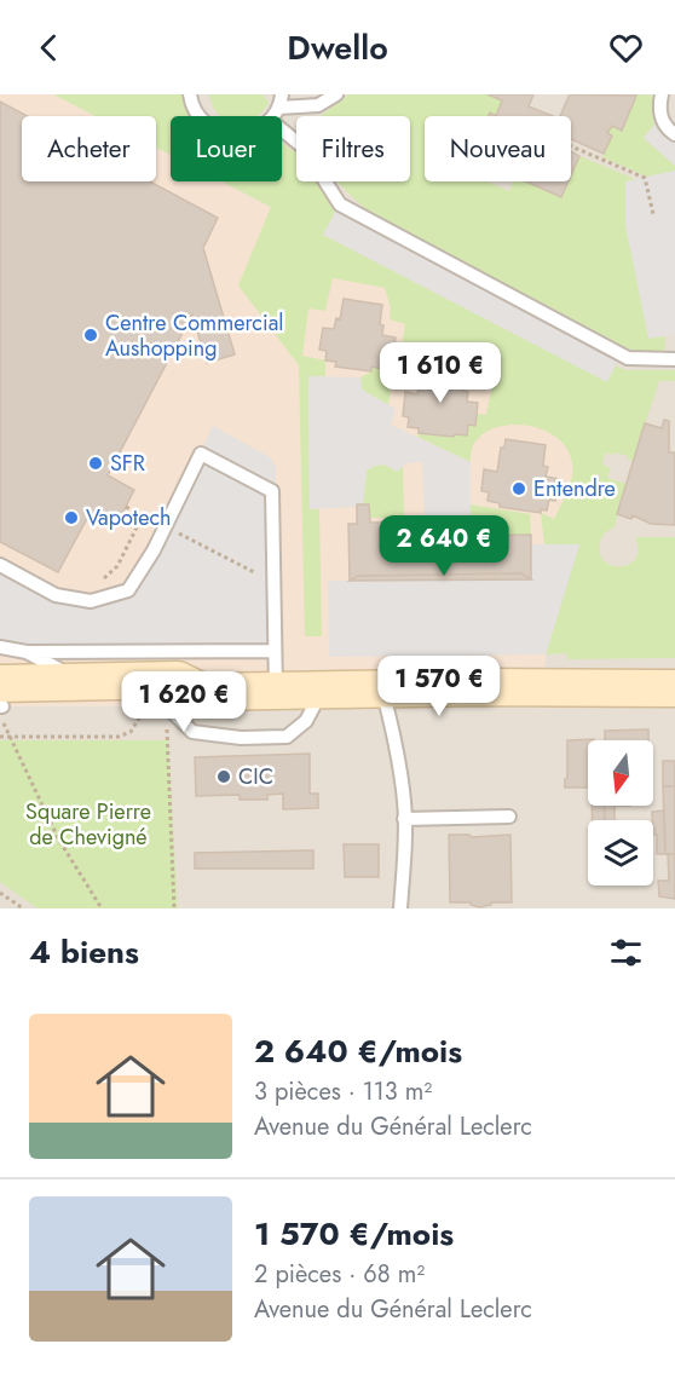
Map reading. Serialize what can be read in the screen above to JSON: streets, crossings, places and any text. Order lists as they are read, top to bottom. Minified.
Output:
{"parks":["Square Pierre de Chevigné"],"places":["Centre Commercial Aushopping","SFR","Entendre","Vapotech","CIC"],"north":"bottom","page":{"header":"Dwello","chip":["Acheter","Louer","Filtres","Nouveau"],"price":["1 610 €","2 640 €","1 570 €","1 620 €"],"heading":"4 biens","list":[{"name":"2 640 €/mois","note":"3 pièces · 113 m² · Avenue du Général Leclerc"},{"name":"1 570 €/mois","note":"2 pièces · 68 m² · Avenue du Général Leclerc"}]}}
